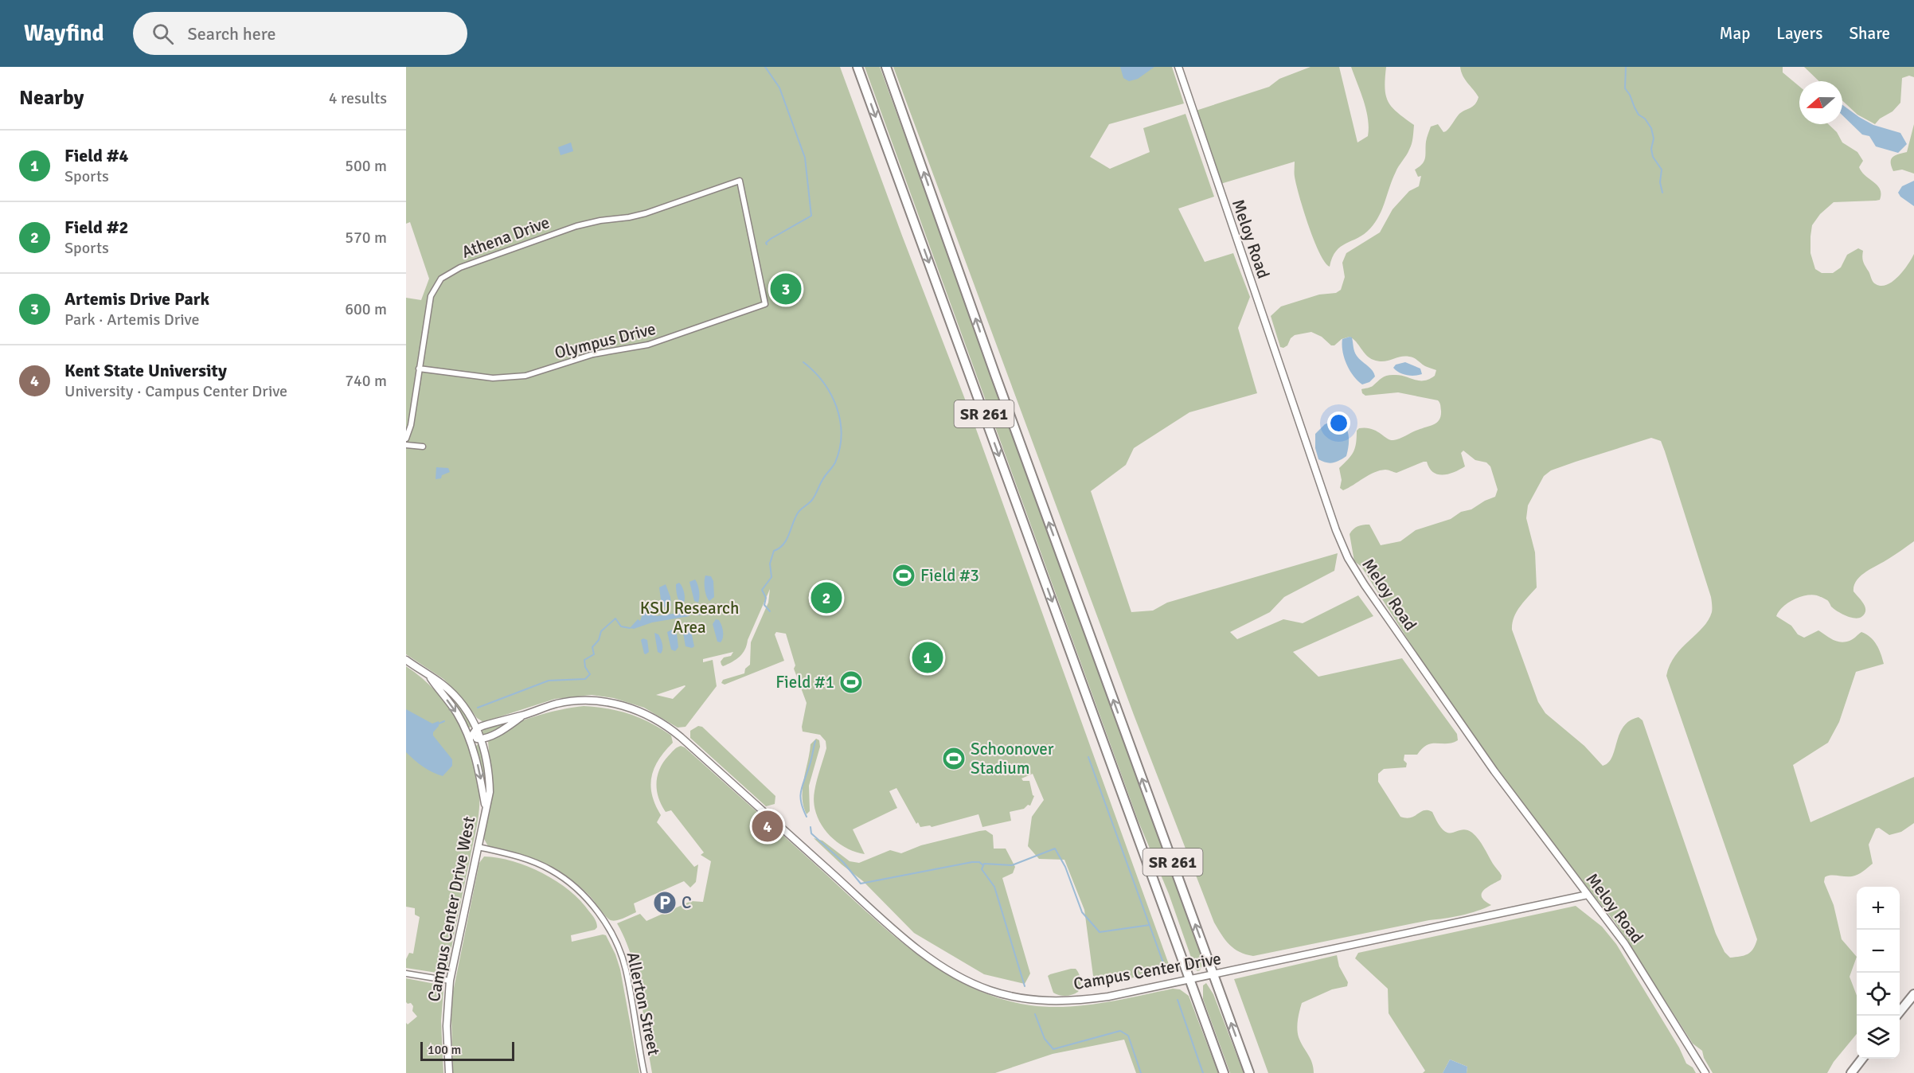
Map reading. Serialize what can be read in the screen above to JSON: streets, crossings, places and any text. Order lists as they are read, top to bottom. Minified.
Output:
{"streets":{"main road":["SR 261"],"street":["Athena Drive","Meloy Road","Olympus Drive","Campus Center Drive West","Campus Center Drive","Allerton Street"]},"crossings":[["Athena Drive","Olympus Drive"],["Meloy Road","Campus Center Drive"],["SR 261","Campus Center Drive"],["Campus Center Drive West","Campus Center Drive"],["Campus Center Drive West","Allerton Street"]],"parks":["KSU Research Area"],"places":{"sports":["Field #3","Field #1","Schoonover Stadium"],"parking":["C"]},"scale_bar":"100 m","north":"left","page":{"header":"Wayfind","search":"Search here","nav":["Map","Layers","Share"],"heading":["Nearby","4 results"],"list":[{"mark":"1","name":"Field #4","note":"Sports","value":"500 m"},{"mark":"2","name":"Field #2","note":"Sports","value":"570 m"},{"mark":"3","name":"Artemis Drive Park","note":"Park · Artemis Drive","value":"600 m"},{"mark":"4","name":"Kent State University","note":"University · Campus Center Drive","value":"740 m"}],"pins":["3","2","1","4"],"map_buttons":["+","−"],"scale":"100 m"}}
